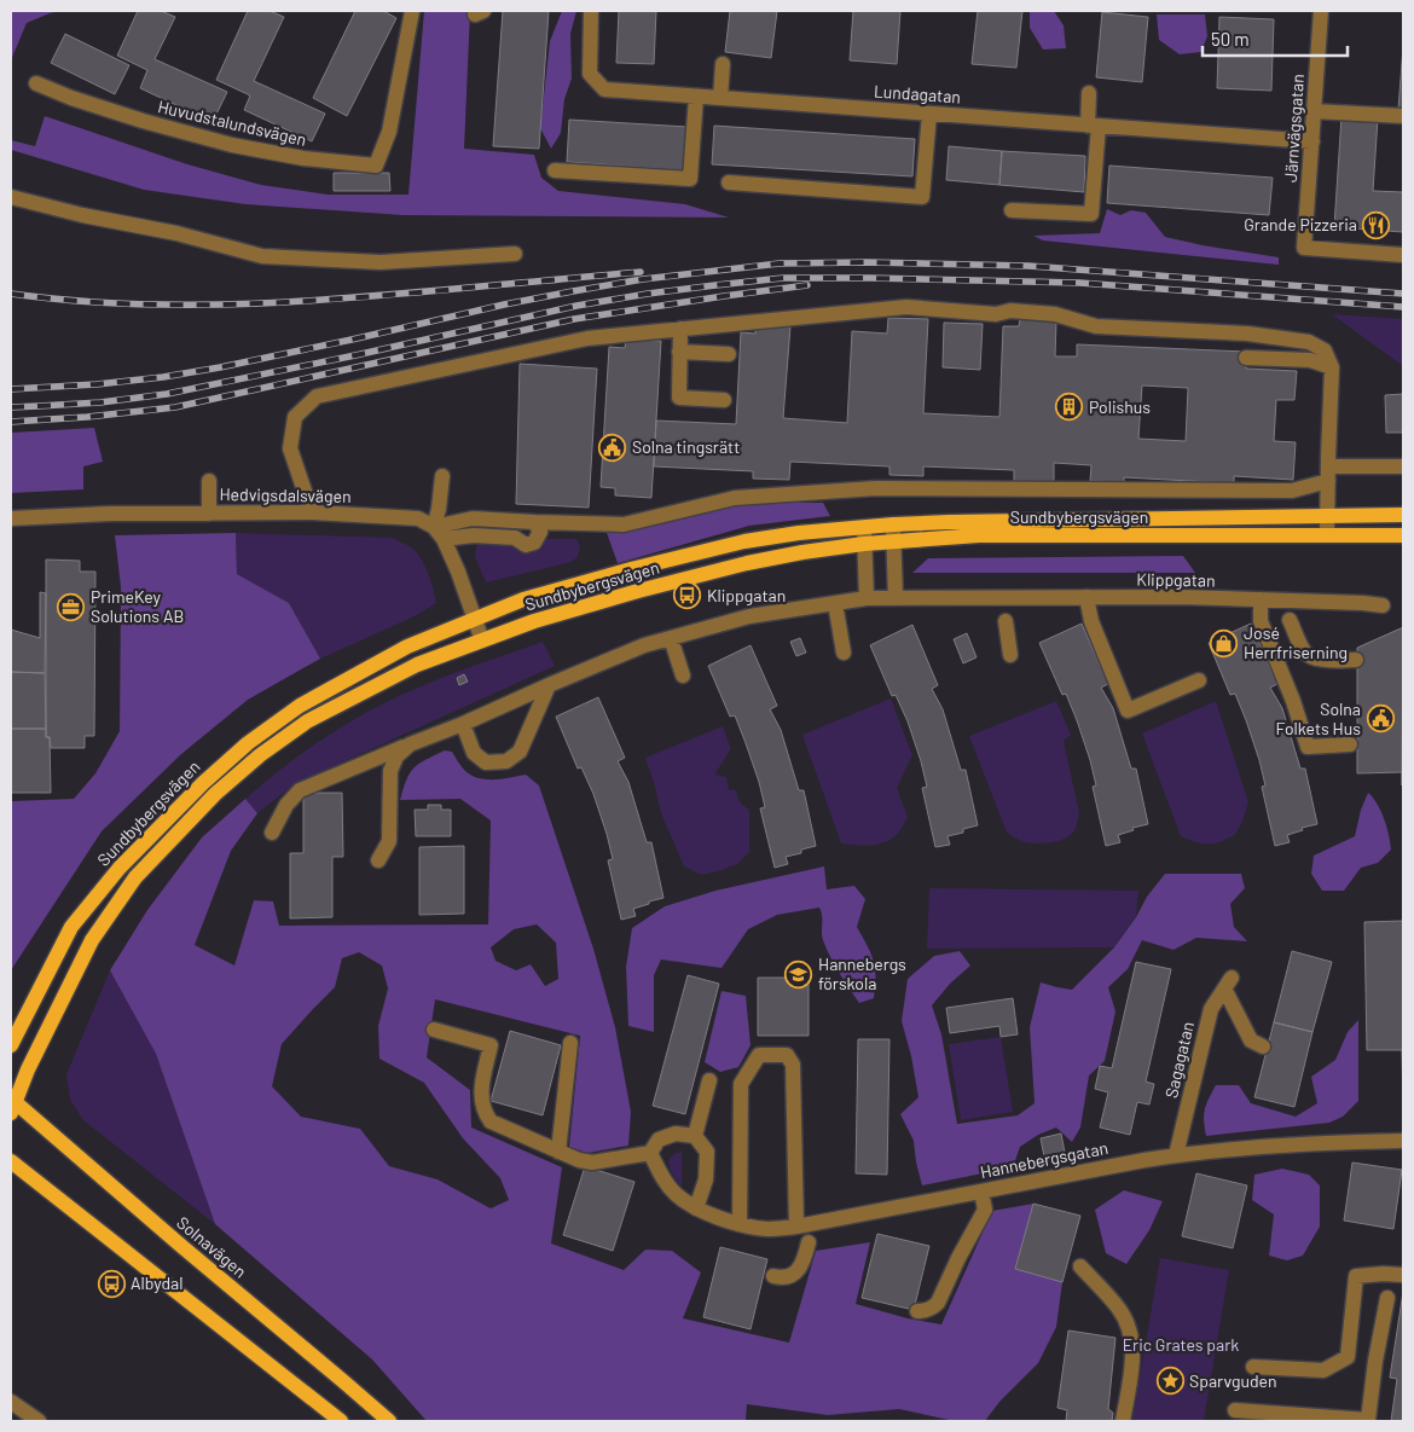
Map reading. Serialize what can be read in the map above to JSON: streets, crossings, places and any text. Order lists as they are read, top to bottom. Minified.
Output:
{"streets":{"main road":["Sundbybergsvägen","Solnavägen"],"street":["Lundagatan","Huvudstalundsvägen","Järnvägsgatan","Hedvigsdalsvägen","Klippgatan","Sagagatan","Hannebergsgatan"]},"crossings":[["Lundagatan","Järnvägsgatan"],["Sundbybergsvägen","Solnavägen"],["Sagagatan","Hannebergsgatan"]],"parks":["Eric Grates park"],"places":{"restaurant":["Grande Pizzeria"],"building":["Polishus"],"public building":["Solna tingsrätt","Solna Folkets Hus"],"bus stop":["Klippgatan","Albydal"],"office":["PrimeKey Solutions AB"],"shop":["José Herrfriserning"],"school or university":["Hannebergs förskola"],"place":["Sparvguden"]},"scale_bar":"50 m"}
